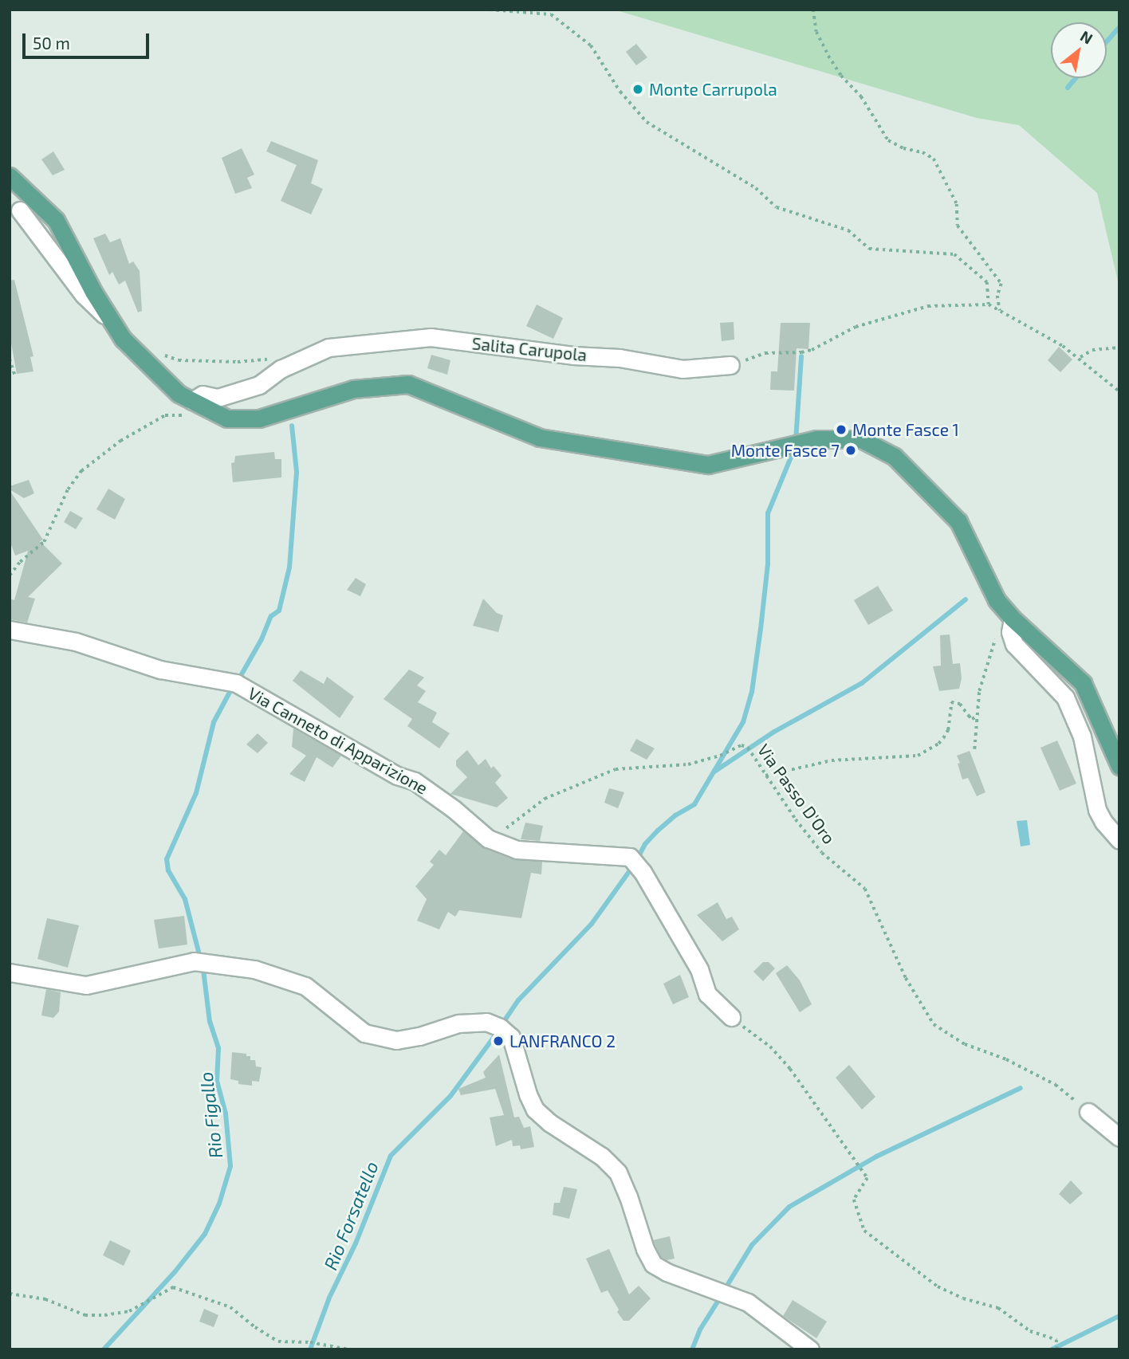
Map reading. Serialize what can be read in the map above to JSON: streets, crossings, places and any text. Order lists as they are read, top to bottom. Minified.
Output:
{"streets":{"street":["Salita Carupola","Via Canneto di Apparizione"],"path":["Via Passo D'Oro"]},"crossings":[["Via Canneto di Apparizione","Via Passo D'Oro"]],"water":["Rio Figallo","Rio Forsatello"],"places":["Monte Carrupola","Monte Fasce 1","Monte Fasce 7","LANFRANCO 2"],"scale_bar":"50 m","north":"top right"}
